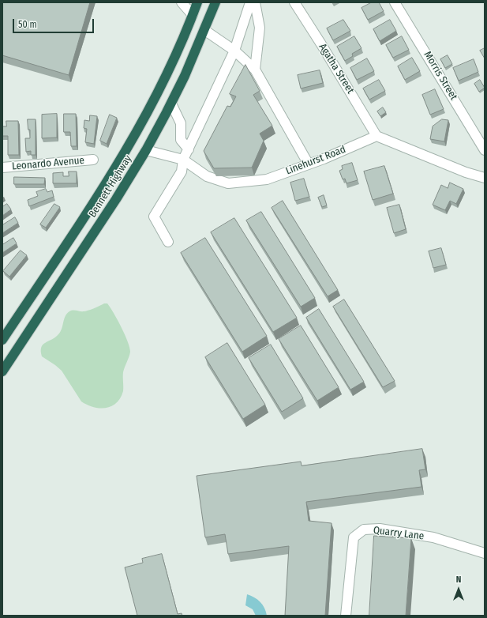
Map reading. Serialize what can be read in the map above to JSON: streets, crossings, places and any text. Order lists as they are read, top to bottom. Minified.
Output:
{"streets":{"highway":["Bennett Highway"],"street":["Agatha Street","Morris Street","Linehurst Road","Leonardo Avenue","Quarry Lane"]},"crossings":[["Agatha Street","Linehurst Road"],["Linehurst Road","Bennett Highway"]],"scale_bar":"50 m","north":"top"}
